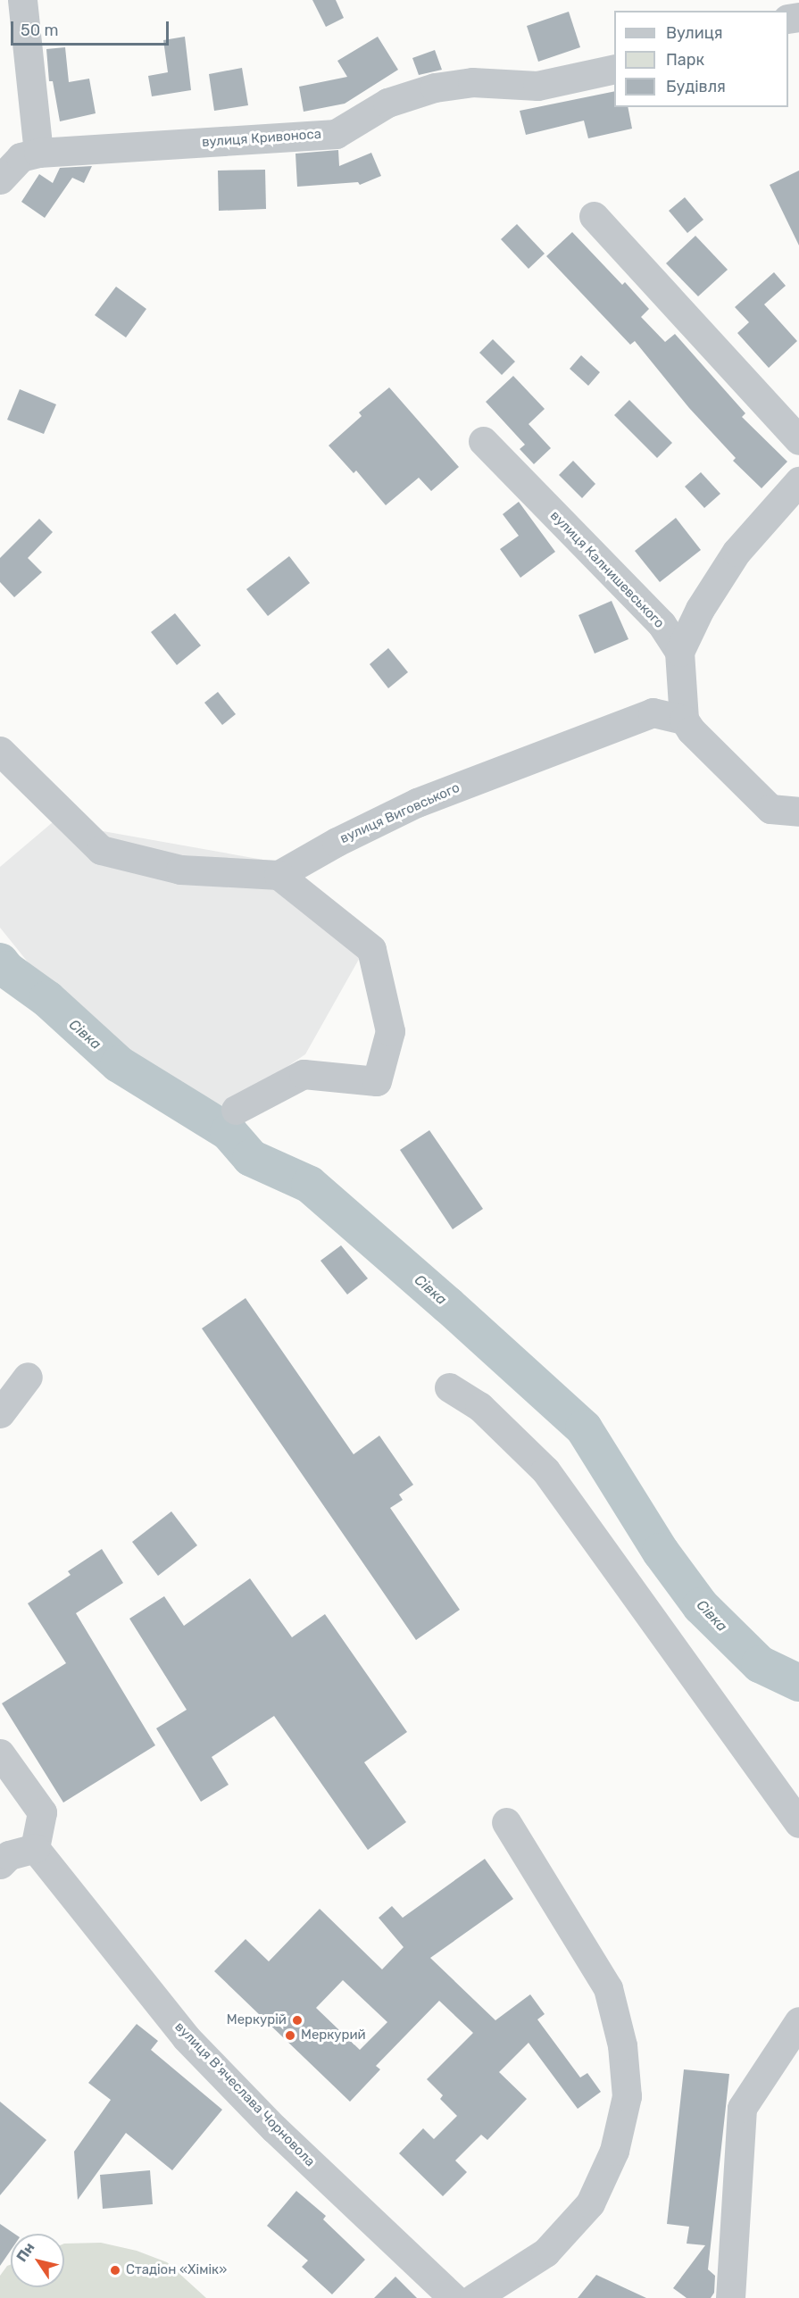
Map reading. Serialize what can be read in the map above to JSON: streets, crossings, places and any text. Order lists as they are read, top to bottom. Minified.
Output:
{"streets":{"street":["вулиця Кривоноса","вулиця Калнишевського","вулиця Виговського","вулиця В'ячеслава Чорновола"]},"crossings":[["вулиця Калнишевського","вулиця Виговського"]],"water":["Сівка"],"places":["Меркурій","Меркурий","Стадіон «Хімік»"],"legend":["Вулиця","Парк","Будівля"],"scale_bar":"50 m","north":"top left"}
